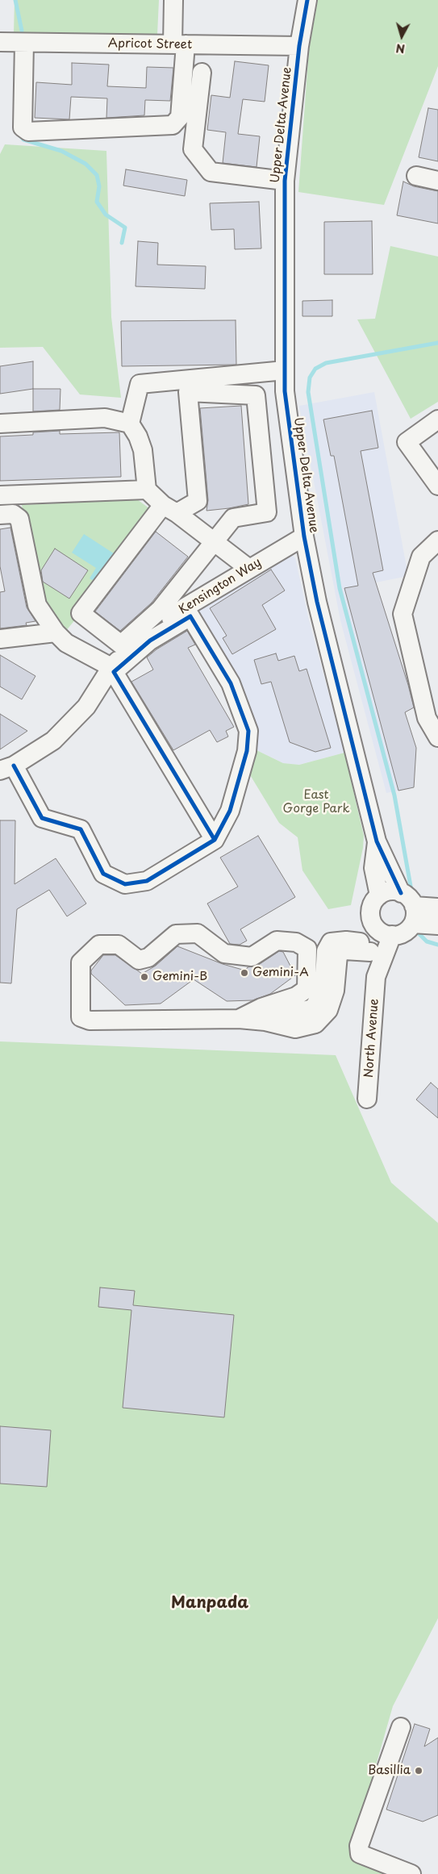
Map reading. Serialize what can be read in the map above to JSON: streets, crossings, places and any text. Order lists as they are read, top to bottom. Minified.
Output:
{"streets":{"street":["Apricot Street","Upper Delta Avenue","Kensington Way","North Avenue"]},"crossings":[["Apricot Street","Upper Delta Avenue"],["Upper Delta Avenue","Kensington Way"]],"districts":["Manpada"],"parks":["East Gorge Park"],"places":["Gemini-A","Gemini-B","Basillia"],"north":"bottom"}
